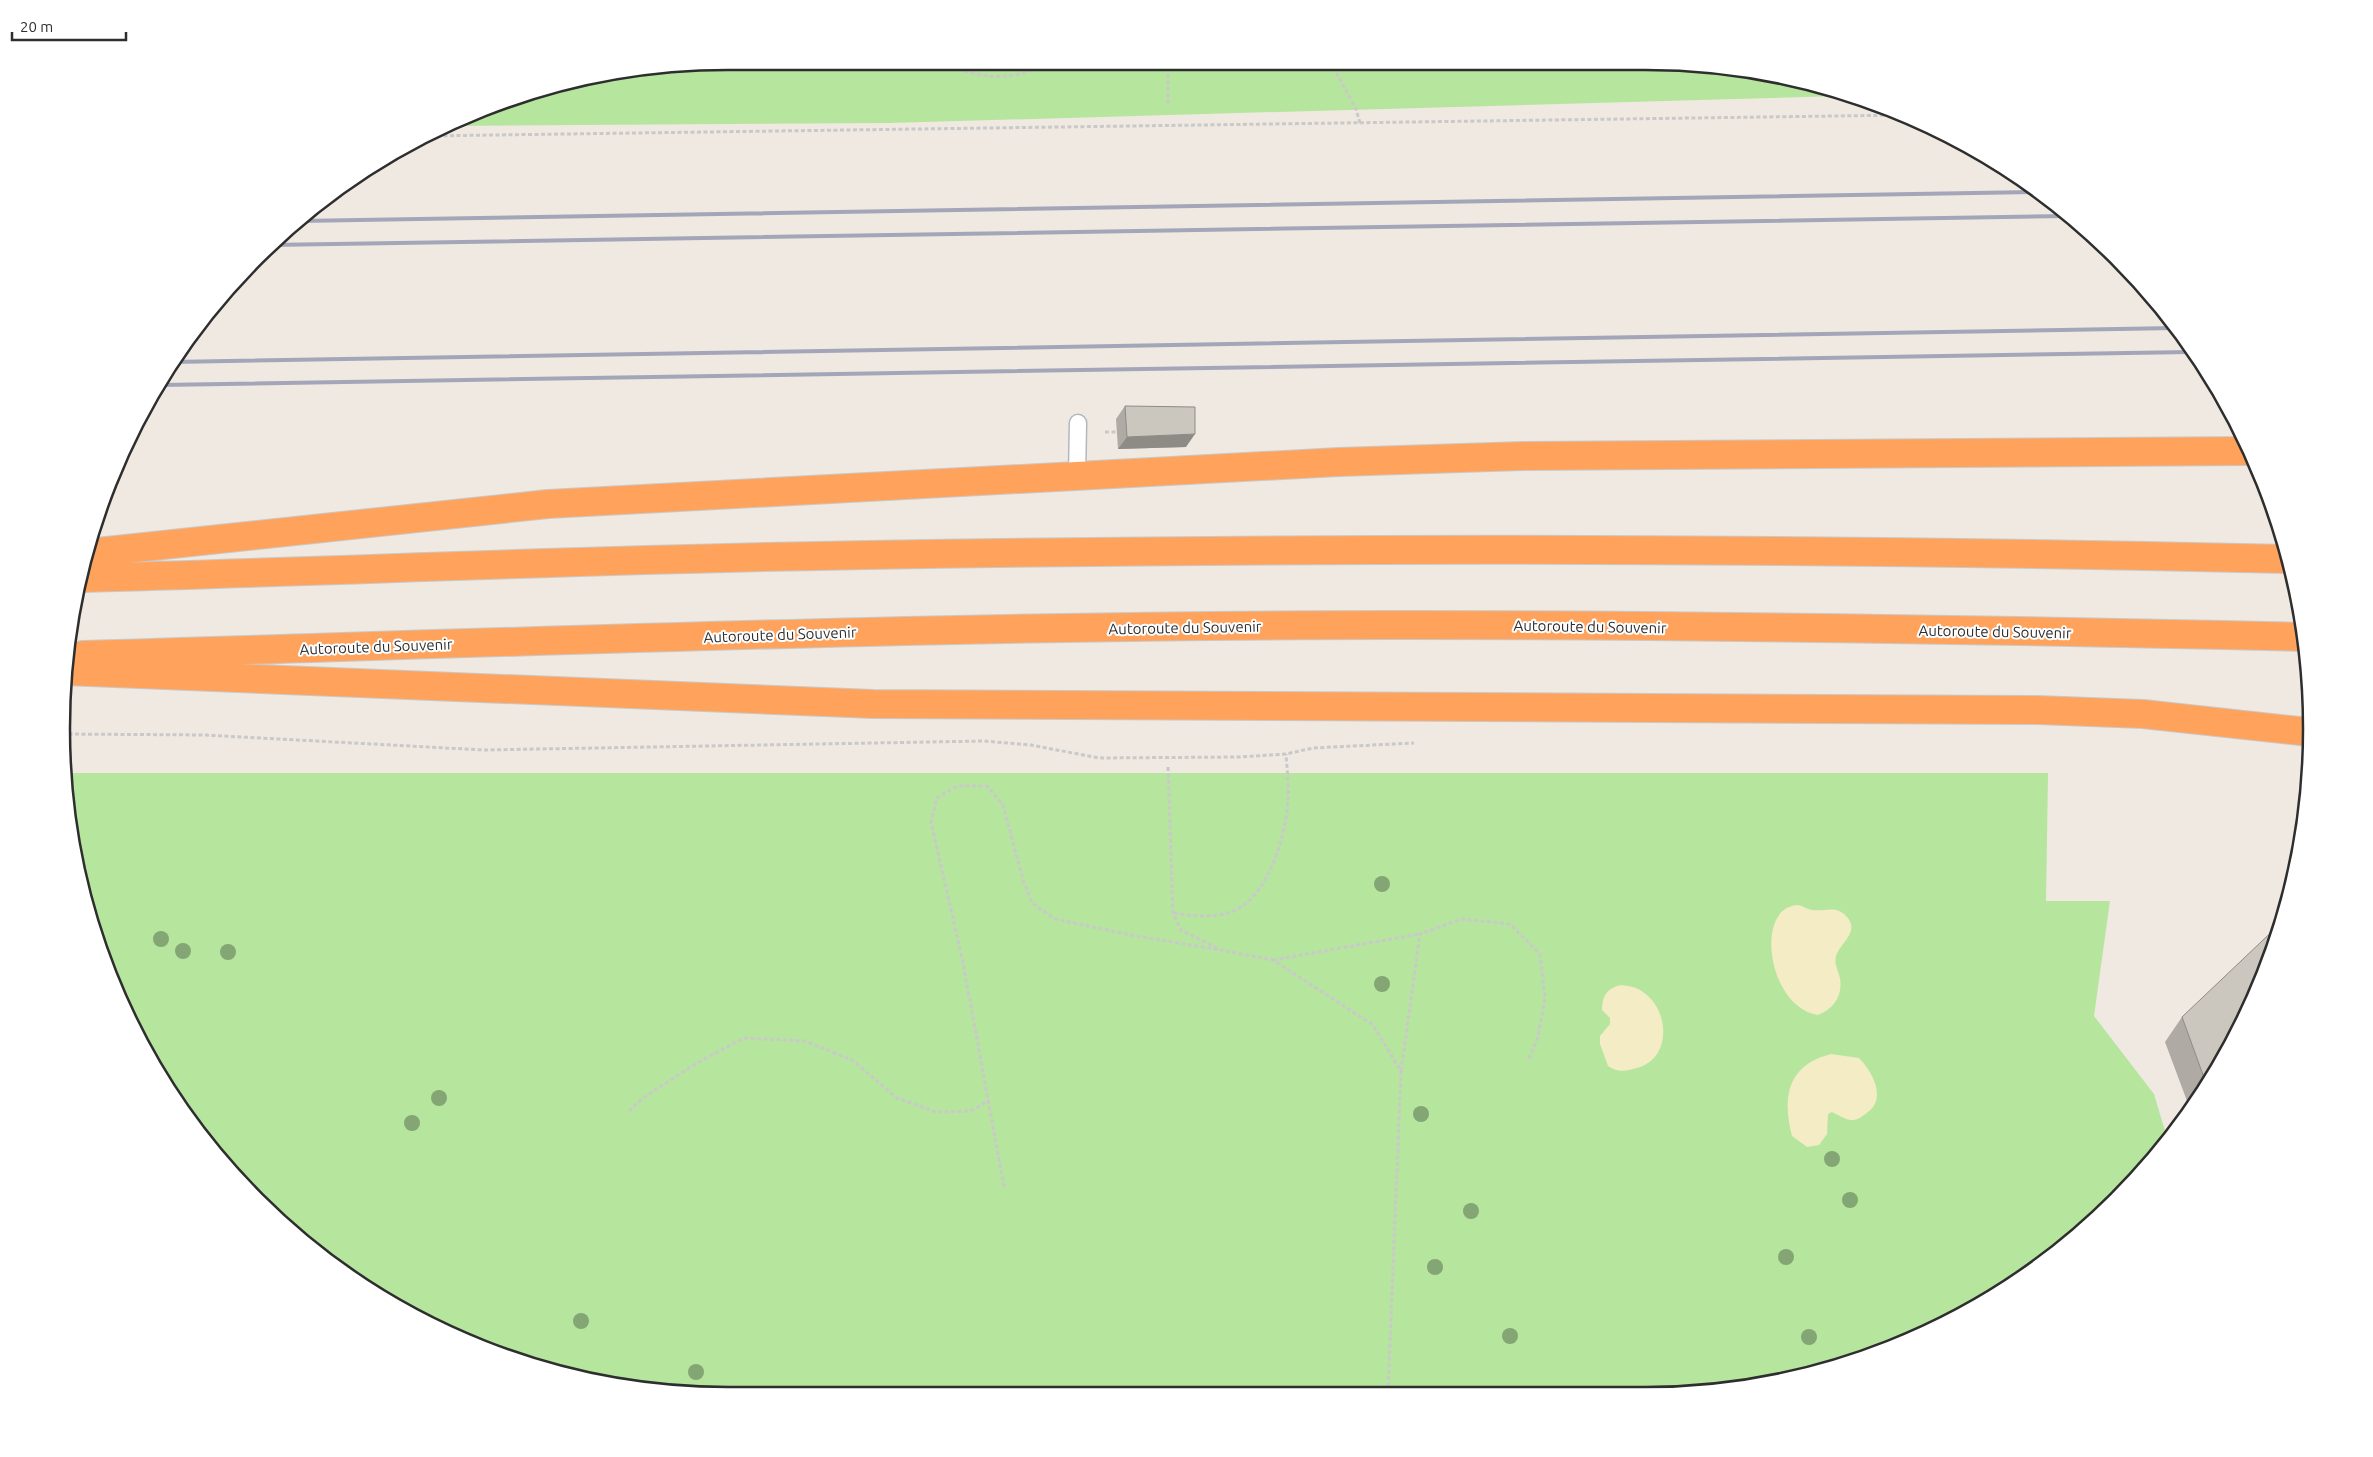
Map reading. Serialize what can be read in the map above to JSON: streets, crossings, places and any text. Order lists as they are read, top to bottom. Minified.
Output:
{"streets":{"highway":["Autoroute du Souvenir"]},"scale_bar":"20 m"}
